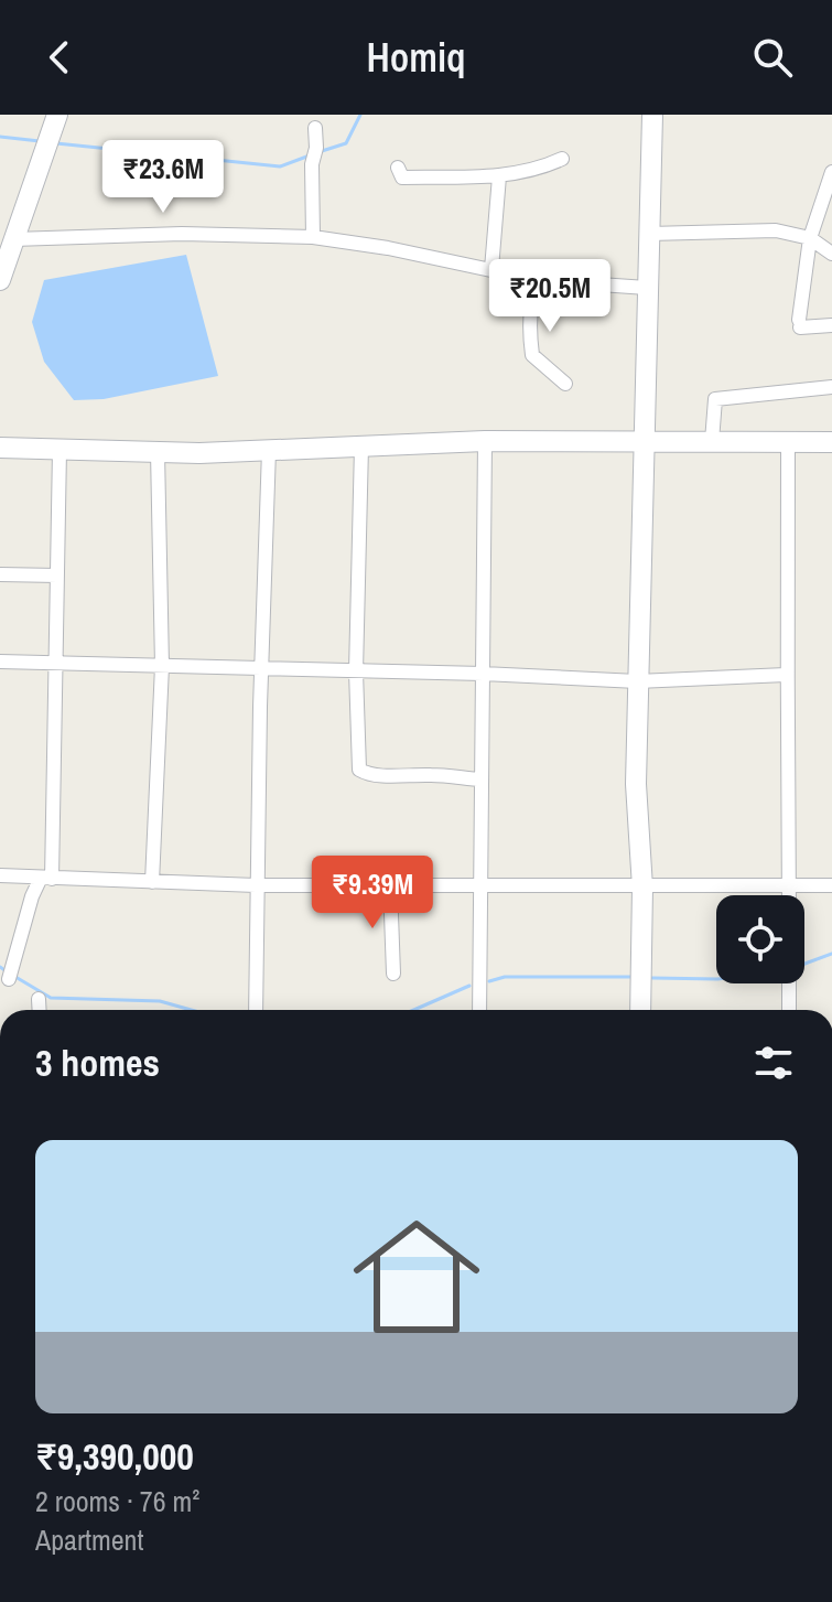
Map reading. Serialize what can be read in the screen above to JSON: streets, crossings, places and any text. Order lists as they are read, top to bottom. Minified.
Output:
{"page":{"header":"Homiq","price":["₹23.6M","₹20.5M","₹9.39M"],"heading":"3 homes","list":[{"name":"₹9,390,000","note":"2 rooms · 76 m² · Apartment"}]}}
